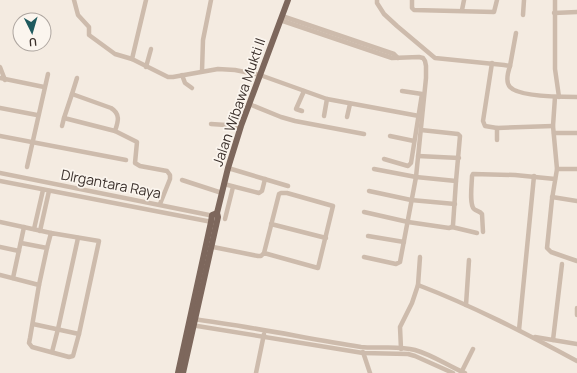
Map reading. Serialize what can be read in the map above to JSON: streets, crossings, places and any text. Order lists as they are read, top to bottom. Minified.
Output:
{"streets":{"main road":["Jalan Wibawa Mukti II"],"street":["DIrgantara Raya"]},"crossings":[["Jalan Wibawa Mukti II","DIrgantara Raya"]],"north":"bottom"}
